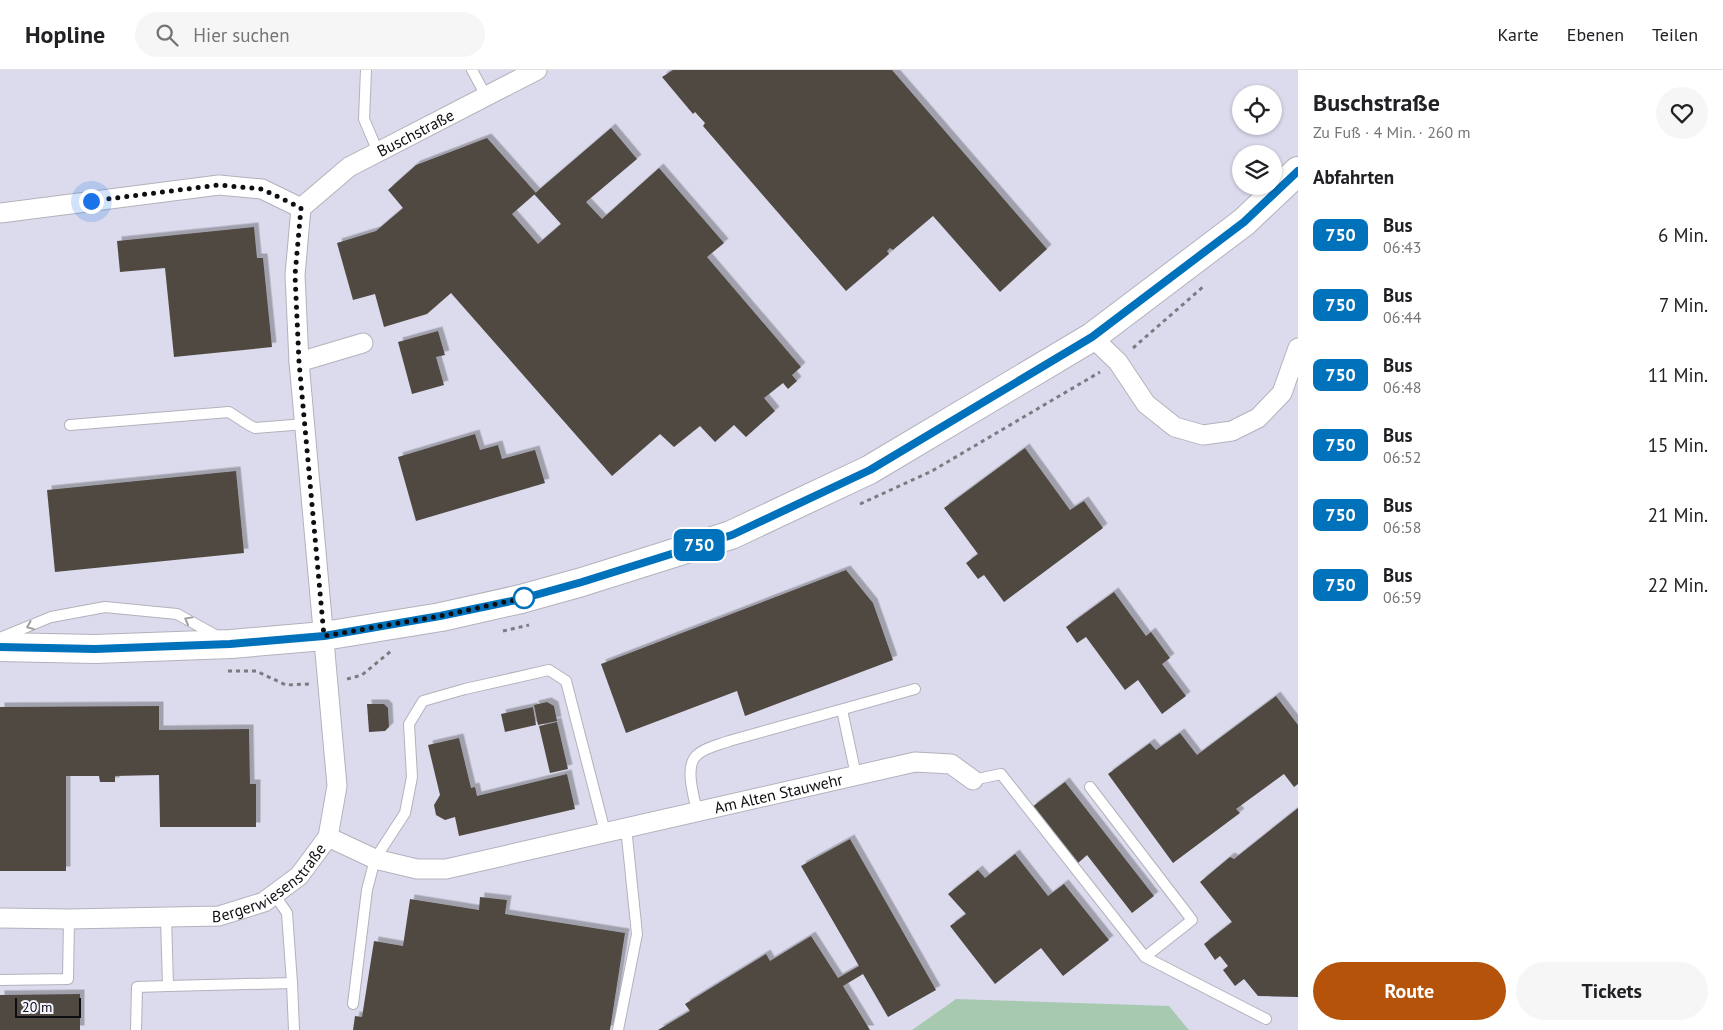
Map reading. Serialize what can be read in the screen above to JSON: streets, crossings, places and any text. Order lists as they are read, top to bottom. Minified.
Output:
{"streets":{"street":["Buschstraße","Am Alten Stauwehr","Bergerwiesenstraße"]},"crossings":[["Am Alten Stauwehr","Bergerwiesenstraße"]],"lines":["bus line 750"],"scale_bar":"20 m","page":{"header":"Hopline","search":"Hier suchen","nav":["Karte","Ebenen","Teilen"],"on_map":"750","heading":[["Buschstraße","Zu Fuß · 4 Min. · 260 m"],"Abfahrten"],"list":[{"mark":"750","name":"Bus","note":"06:43","value":"6 Min."},{"mark":"750","name":"Bus","note":"06:44","value":"7 Min."},{"mark":"750","name":"Bus","note":"06:48","value":"11 Min."},{"mark":"750","name":"Bus","note":"06:52","value":"15 Min."},{"mark":"750","name":"Bus","note":"06:58","value":"21 Min."},{"mark":"750","name":"Bus","note":"06:59","value":"22 Min."}],"buttons":["Route","Tickets"],"scale":"20 m"}}
